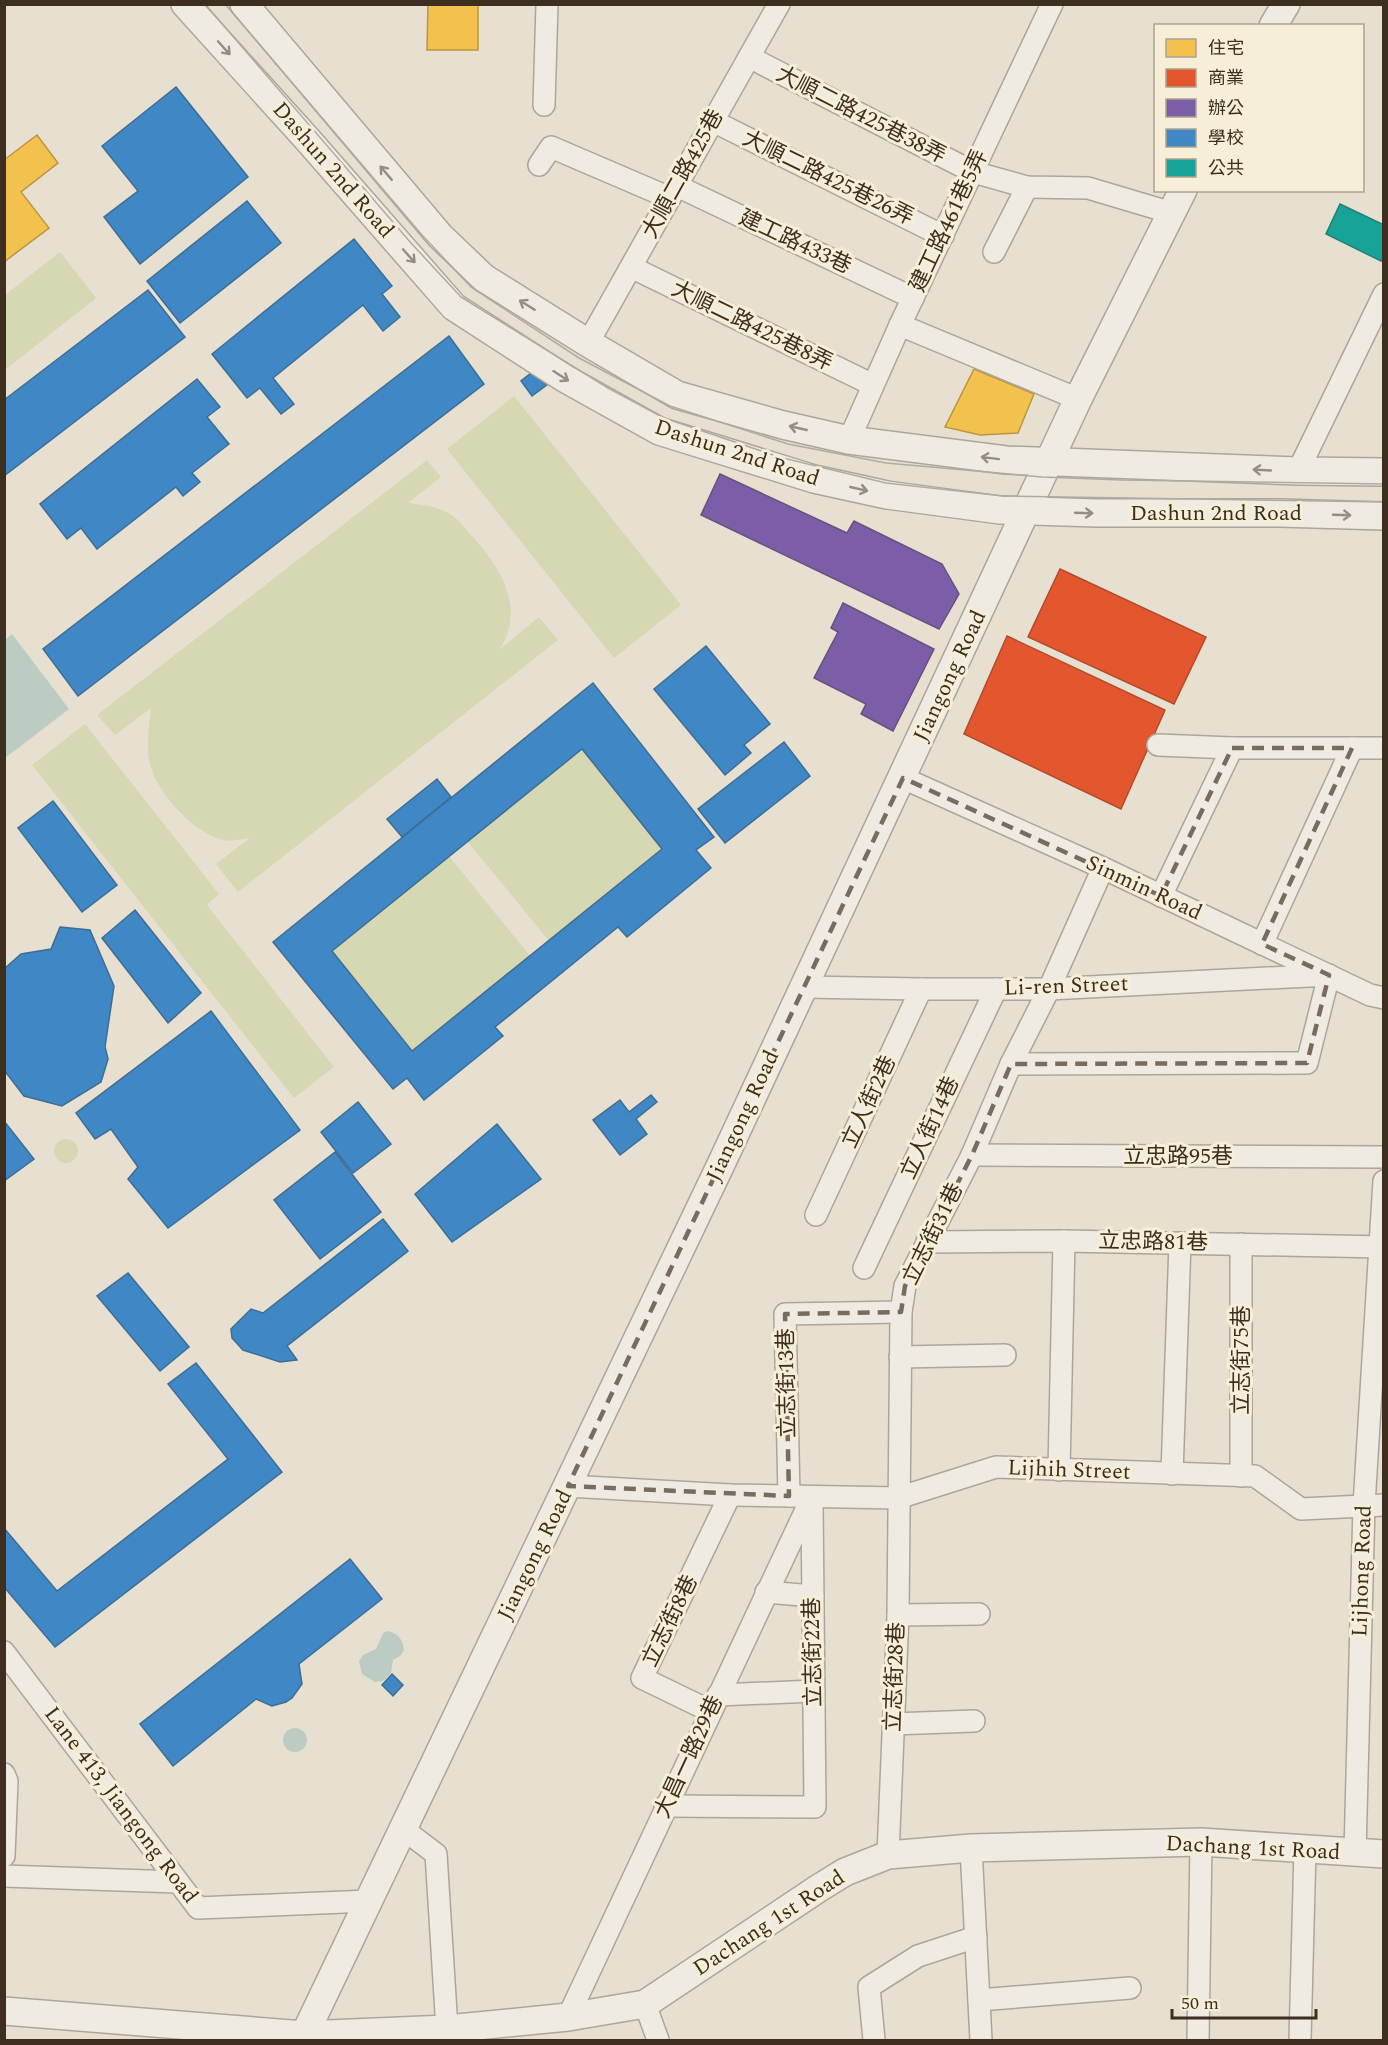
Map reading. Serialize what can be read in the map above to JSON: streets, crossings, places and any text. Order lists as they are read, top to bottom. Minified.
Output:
{"streets":{"street":["大順二路425巷38弄","Dashun 2nd Road","大順二路425巷","大順二路425巷26弄","建工路461巷5弄","建工路433巷","大順二路425巷8弄","Jiangong Road","Sinmin Road","Li-ren Street","立人街2巷","立人街14巷","立忠路95巷","立志街31巷","立忠路81巷","立志街75巷","立志街13巷","Lijhih Street","Lijhong Road","立志街8巷","立志街22巷","立志街28巷","大昌一路29巷","Lane 413, Jiangong Road","Dachang 1st Road"]},"crossings":[["大順二路425巷38弄","大順二路425巷"],["大順二路425巷38弄","建工路461巷5弄"],["大順二路425巷38弄","Jiangong Road"],["Dashun 2nd Road","大順二路425巷"],["Dashun 2nd Road","建工路461巷5弄"],["Dashun 2nd Road","Jiangong Road"],["大順二路425巷","大順二路425巷26弄"],["大順二路425巷","建工路433巷"],["大順二路425巷","大順二路425巷8弄"],["大順二路425巷26弄","建工路461巷5弄"],["建工路461巷5弄","建工路433巷"],["建工路461巷5弄","大順二路425巷8弄"],["Jiangong Road","Sinmin Road"],["Jiangong Road","Li-ren Street"],["Jiangong Road","Lijhih Street"],["Jiangong Road","Lane 413, Jiangong Road"],["Jiangong Road","Dachang 1st Road"],["Sinmin Road","Li-ren Street"],["Sinmin Road","立志街31巷"],["Li-ren Street","立人街2巷"],["Li-ren Street","立人街14巷"],["Li-ren Street","立志街31巷"],["立忠路95巷","立志街31巷"],["立志街31巷","立忠路81巷"],["立志街31巷","立志街13巷"],["立志街31巷","Lijhih Street"],["立志街31巷","立志街28巷"],["立忠路81巷","立志街75巷"],["立忠路81巷","Lijhong Road"],["立志街75巷","Lijhih Street"],["立志街13巷","Lijhih Street"],["Lijhih Street","Lijhong Road"],["Lijhih Street","立志街8巷"],["Lijhih Street","立志街22巷"],["Lijhih Street","立志街28巷"],["Lijhih Street","大昌一路29巷"],["Lijhong Road","Dachang 1st Road"],["立志街8巷","大昌一路29巷"],["立志街22巷","大昌一路29巷"],["立志街28巷","Dachang 1st Road"],["大昌一路29巷","Dachang 1st Road"]],"legend":["住宅","商業","辦公","學校","公共"],"scale_bar":"50 m"}
